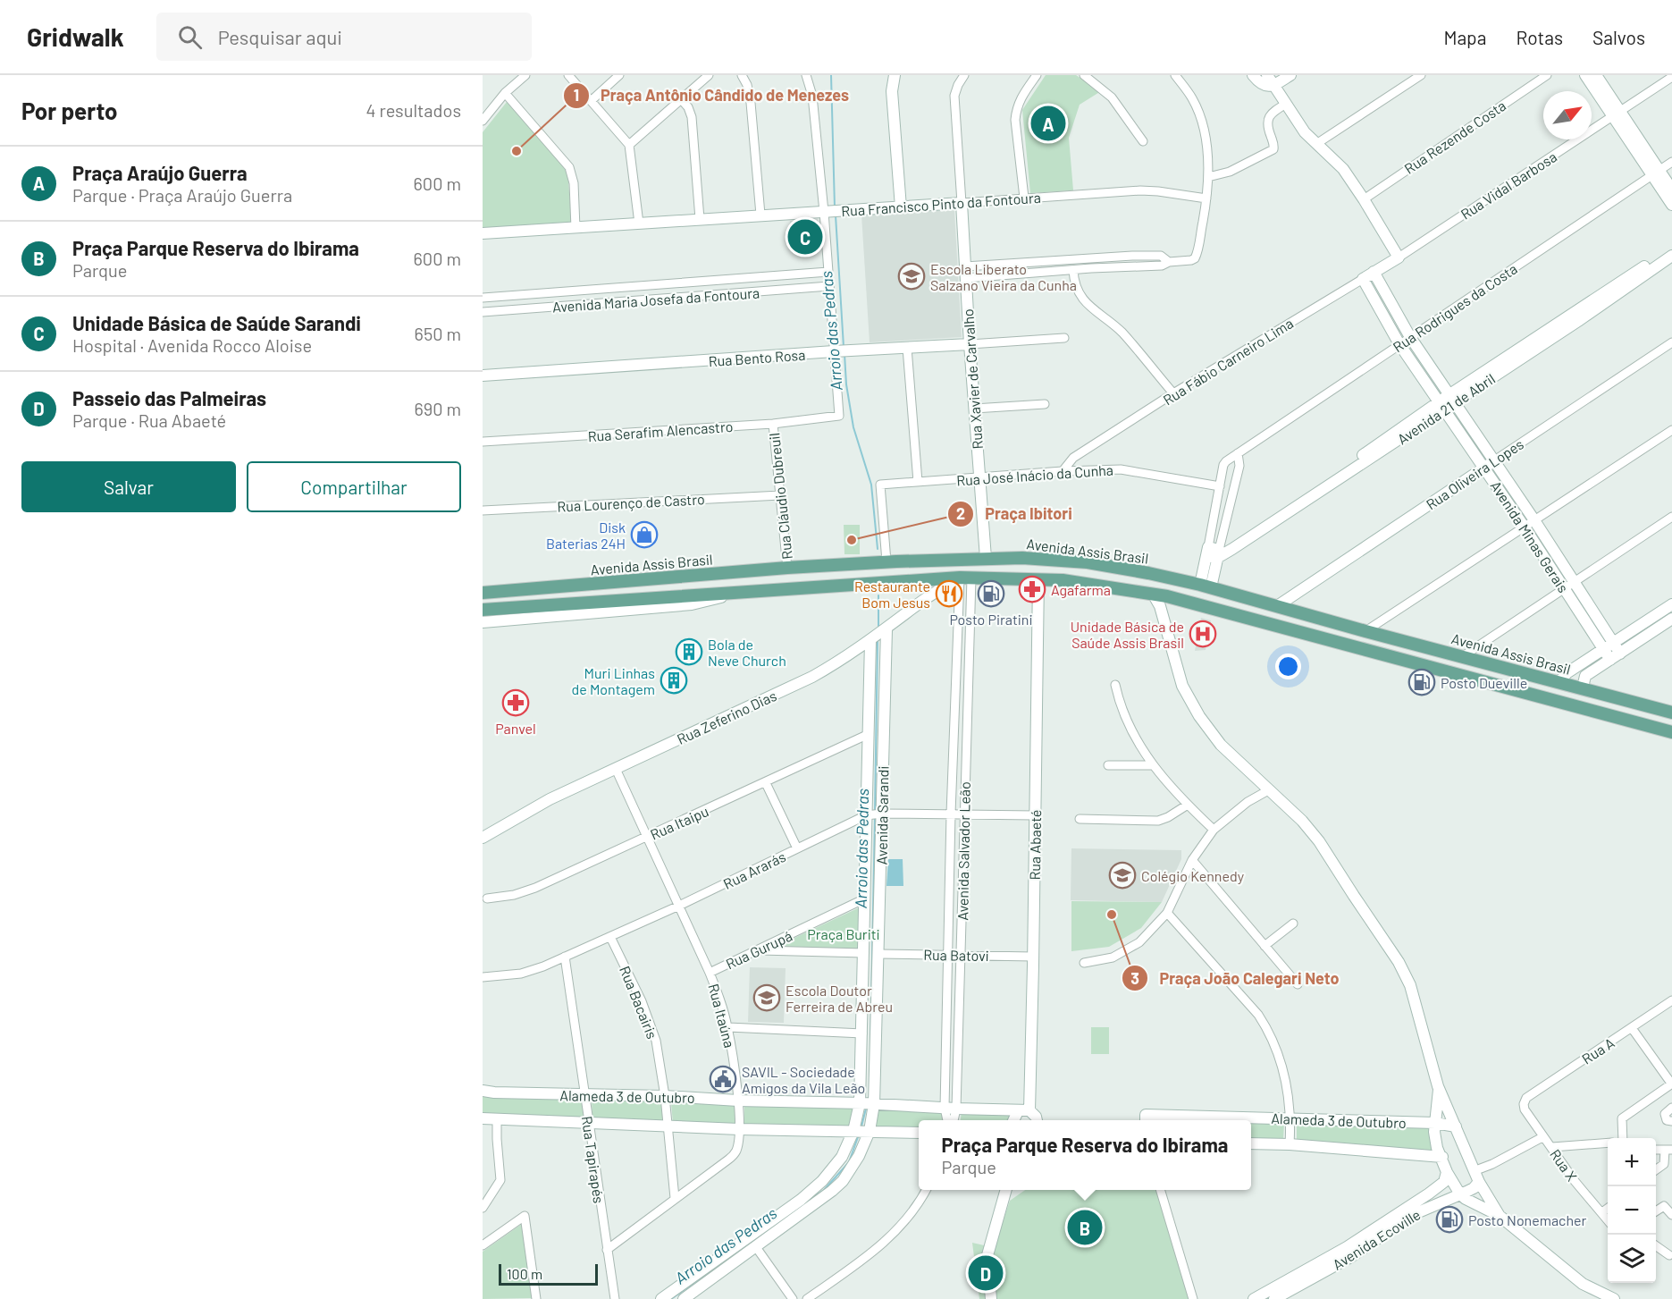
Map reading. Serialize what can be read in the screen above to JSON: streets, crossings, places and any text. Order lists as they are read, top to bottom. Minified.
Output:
{"streets":{"main road":["Avenida Assis Brasil"],"street":["Rua Rezende Costa","Rua Vidal Barbosa","Rua Francisco Pinto da Fontoura","Avenida Maria Josefa da Fontoura","Rua Rodrigues da Costa","Rua Bento Rosa","Rua Fábio Carneiro Lima","Rua Xavier de Carvalho","Avenida 21 de Abril","Rua Serafim Alencastro","Rua Oliveira Lopes","Rua José Inácio da Cunha","Rua Cláudio Dubreuil","Rua Lourenço de Castro","Avenida Minas Gerais","Rua Zeferino Dias","Avenida Sarandi","Rua Itaipu","Rua Abaeté","Avenida Salvador Leão","Rua Ararás","Rua Gurupá","Rua Batovi","Rua Bacairis","Rua Itaúna","Rua A","Alameda 3 de Outubro","Rua Tapirapés","Rua X","Avenida Ecoville"]},"crossings":[["Rua Vidal Barbosa","Rua Fábio Carneiro Lima"],["Rua Francisco Pinto da Fontoura","Rua Xavier de Carvalho"],["Rua Rodrigues da Costa","Avenida 21 de Abril"],["Rua Rodrigues da Costa","Rua José Inácio da Cunha"],["Rua Rodrigues da Costa","Avenida Minas Gerais"],["Rua Bento Rosa","Rua Xavier de Carvalho"],["Rua Bento Rosa","Rua Serafim Alencastro"],["Rua Fábio Carneiro Lima","Rua José Inácio da Cunha"],["Rua Fábio Carneiro Lima","Avenida Minas Gerais"],["Rua Xavier de Carvalho","Rua José Inácio da Cunha"],["Rua Xavier de Carvalho","Avenida Assis Brasil"],["Avenida 21 de Abril","Avenida Minas Gerais"],["Rua Serafim Alencastro","Rua Cláudio Dubreuil"],["Rua Oliveira Lopes","Avenida Minas Gerais"],["Rua Oliveira Lopes","Avenida Assis Brasil"],["Rua José Inácio da Cunha","Avenida Assis Brasil"],["Rua Cláudio Dubreuil","Rua Lourenço de Castro"],["Rua Cláudio Dubreuil","Avenida Assis Brasil"],["Rua Zeferino Dias","Avenida Sarandi"],["Rua Zeferino Dias","Avenida Salvador Leão"],["Rua Zeferino Dias","Rua Itaúna"],["Avenida Sarandi","Rua Itaipu"],["Avenida Sarandi","Rua Ararás"],["Avenida Sarandi","Rua Gurupá"],["Avenida Sarandi","Rua Batovi"],["Avenida Sarandi","Alameda 3 de Outubro"],["Rua Itaipu","Rua Itaúna"],["Rua Abaeté","Rua Ararás"],["Rua Abaeté","Rua Batovi"],["Rua Abaeté","Alameda 3 de Outubro"],["Avenida Salvador Leão","Rua Ararás"],["Avenida Salvador Leão","Rua Batovi"],["Avenida Salvador Leão","Alameda 3 de Outubro"],["Rua Ararás","Rua Bacairis"],["Rua Ararás","Rua Itaúna"],["Rua Ararás","Rua Tapirapés"],["Rua Gurupá","Rua Itaúna"],["Rua Bacairis","Rua Itaúna"],["Rua Bacairis","Alameda 3 de Outubro"],["Rua Itaúna","Alameda 3 de Outubro"],["Rua Itaúna","Rua Tapirapés"],["Rua A","Rua X"],["Alameda 3 de Outubro","Rua Tapirapés"]],"water":["Arroio das Pedras"],"parks":["Praça Buriti"],"places":{"other":["Praça Antônio Cândido de Menezes","Praça Ibitori","Praça João Calegari Neto"],"school or university":["Escola Liberato Salzano Vieira da Cunha","Colégio Kennedy","Escola Doutor Ferreira de Abreu"],"shop":["Disk Baterias 24H"],"pharmacy":["Agafarma","Panvel"],"restaurant":["Restaurante Bom Jesus"],"fuel station":["Posto Piratini","Posto Dueville","Posto Nonemacher"],"hospital":["Unidade Básica de Saúde Assis Brasil"],"building":["Bola de Neve Church","Muri Linhas de Montagem"],"public building":["SAVIL - Sociedade Amigos da Vila Leão"]},"scale_bar":"100 m","north":"top right","page":{"header":"Gridwalk","search":"Pesquisar aqui","nav":["Mapa","Rotas","Salvos"],"heading":["Por perto","4 resultados"],"pins":["A","C","B","D"],"list":[{"mark":"A","name":"Praça Araújo Guerra","note":"Parque · Praça Araújo Guerra","value":"600 m"},{"mark":"B","name":"Praça Parque Reserva do Ibirama","note":"Parque","value":"600 m"},{"mark":"C","name":"Unidade Básica de Saúde Sarandi","note":"Hospital · Avenida Rocco Aloise","value":"650 m"},{"mark":"D","name":"Passeio das Palmeiras","note":"Parque · Rua Abaeté","value":"690 m"}],"buttons":["Salvar","Compartilhar"],"popup":["Praça Parque Reserva do Ibirama","Parque"],"map_buttons":["+","−"],"scale":"100 m"}}
